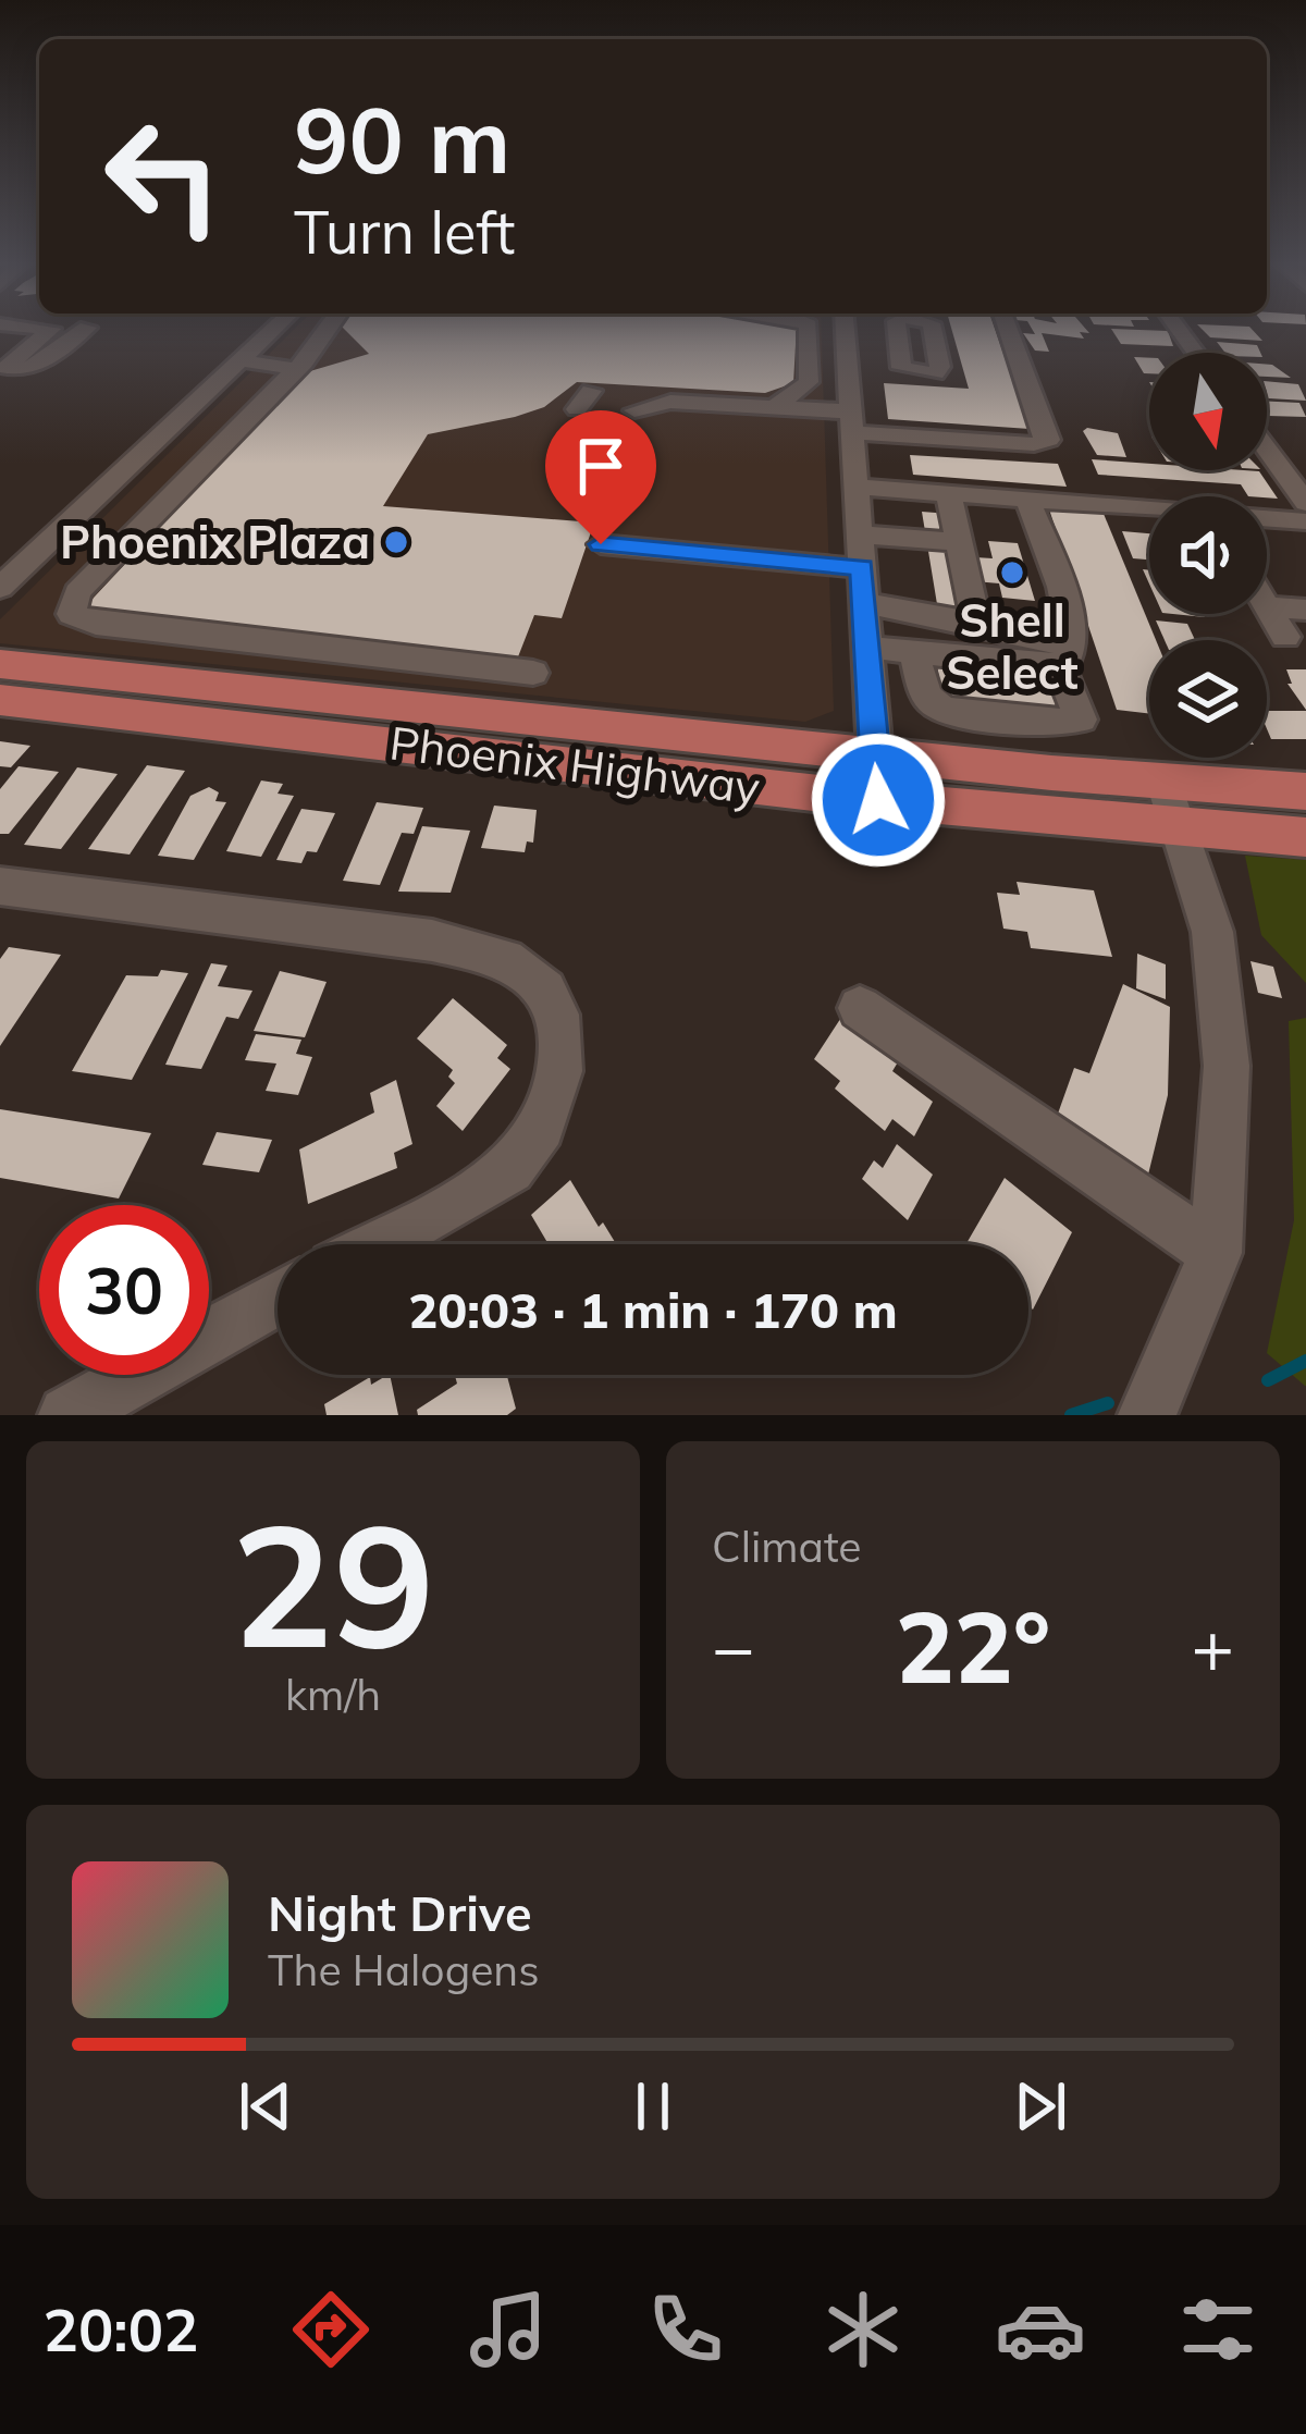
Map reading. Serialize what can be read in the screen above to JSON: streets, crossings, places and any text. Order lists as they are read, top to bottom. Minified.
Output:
{"streets":{"main road":["Phoenix Highway"]},"places":["Phoenix Plaza","Shell Select"],"north":"bottom","page":{"turn":["90 m","Turn left"],"limit":"30","trip":"20:03 · 1 min · 170 m","tile":[["29","km/h"],"Climate"],"heat":["−","22°","+"],"song":["Night Drive","The Halogens"],"tabs":"20:02"}}
